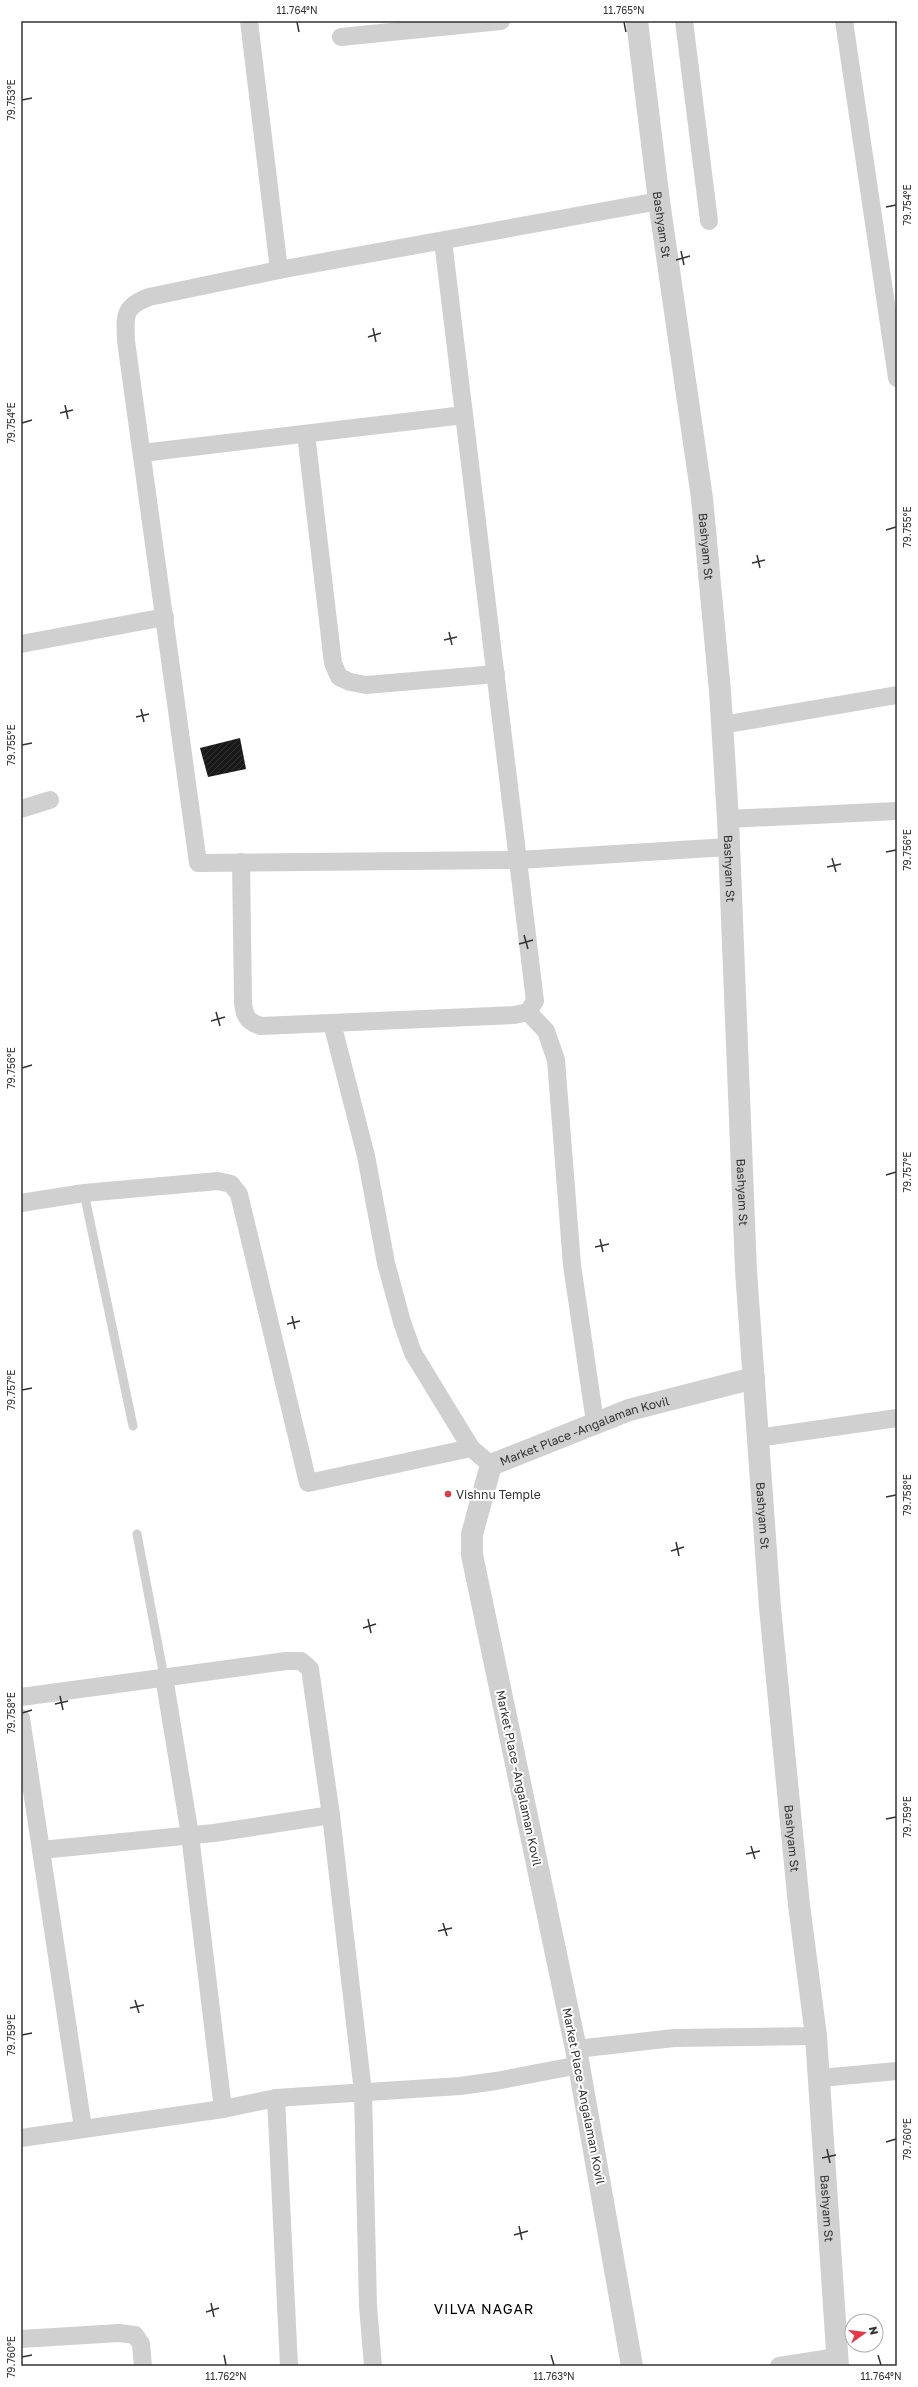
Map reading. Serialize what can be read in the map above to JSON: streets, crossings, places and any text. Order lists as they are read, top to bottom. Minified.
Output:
{"streets":{"street":["Bashyam St","Market Place -Angalaman Kovil"]},"crossings":[["Bashyam St","Market Place -Angalaman Kovil"]],"districts":["VILVA NAGAR"],"places":["Vishnu Temple"],"north":"right","coordinates":["11.764°N","11.765°N","79.753°E","79.754°E","79.755°E","79.756°E","79.757°E","79.758°E","79.759°E","79.760°E","11.762°N","11.763°N"]}
